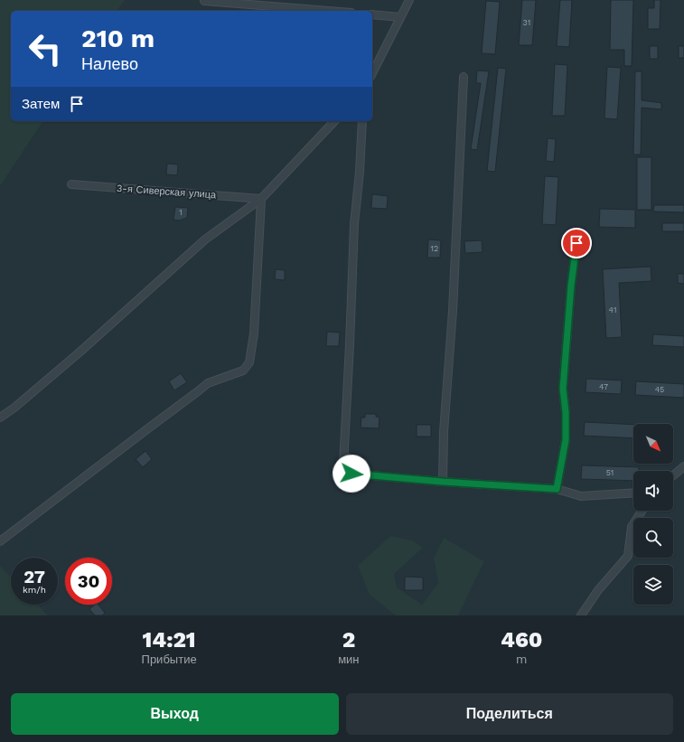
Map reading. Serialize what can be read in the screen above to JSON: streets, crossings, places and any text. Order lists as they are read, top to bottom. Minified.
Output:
{"streets":{"street":["3-я Сиверская улица"]},"house_numbers":["31","1","12","41","47","45","51"],"north":"bottom right","page":{"turn":["210 m","Налево"],"then":"Затем","speed":"27 km/h","limit":"30","eta":["14:21","Прибытие","2","мин","460","m"],"buttons":["Выход","Поделиться"]}}
